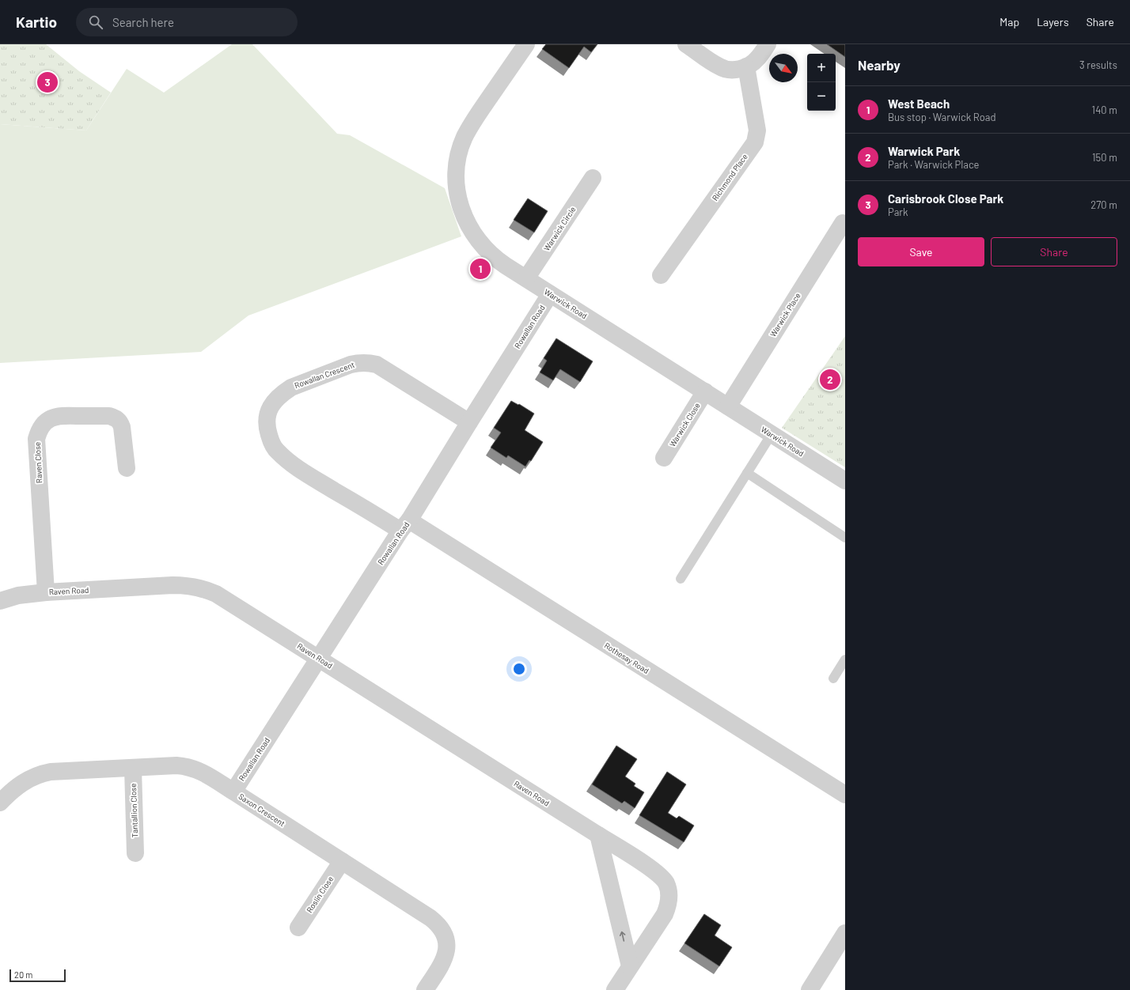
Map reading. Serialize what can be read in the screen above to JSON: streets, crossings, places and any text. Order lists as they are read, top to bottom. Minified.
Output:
{"streets":{"street":["Richmond Place","Warwick Circle","Warwick Road","Warwick Place","Rowallan Road","Rowallan Crescent","Warwick Close","Raven Close","Raven Road","Rothesay Road","Saxon Crescent","Tantallion Close","Roslin Close"]},"crossings":[["Warwick Circle","Warwick Road"],["Warwick Road","Warwick Place"],["Warwick Road","Rowallan Road"],["Warwick Road","Warwick Close"],["Rowallan Road","Rowallan Crescent"],["Rowallan Road","Raven Road"],["Rowallan Road","Rothesay Road"],["Rowallan Road","Saxon Crescent"],["Rowallan Crescent","Rothesay Road"],["Raven Close","Raven Road"],["Saxon Crescent","Tantallion Close"],["Saxon Crescent","Roslin Close"]],"scale_bar":"20 m","north":"bottom right","page":{"header":"Kartio","search":"Search here","nav":["Map","Layers","Share"],"heading":["Nearby","3 results"],"map_buttons":["+","−"],"pins":["3","1","2"],"list":[{"mark":"1","name":"West Beach","note":"Bus stop · Warwick Road","value":"140 m"},{"mark":"2","name":"Warwick Park","note":"Park · Warwick Place","value":"150 m"},{"mark":"3","name":"Carisbrook Close Park","note":"Park","value":"270 m"}],"buttons":["Save","Share"],"scale":"20 m"}}
